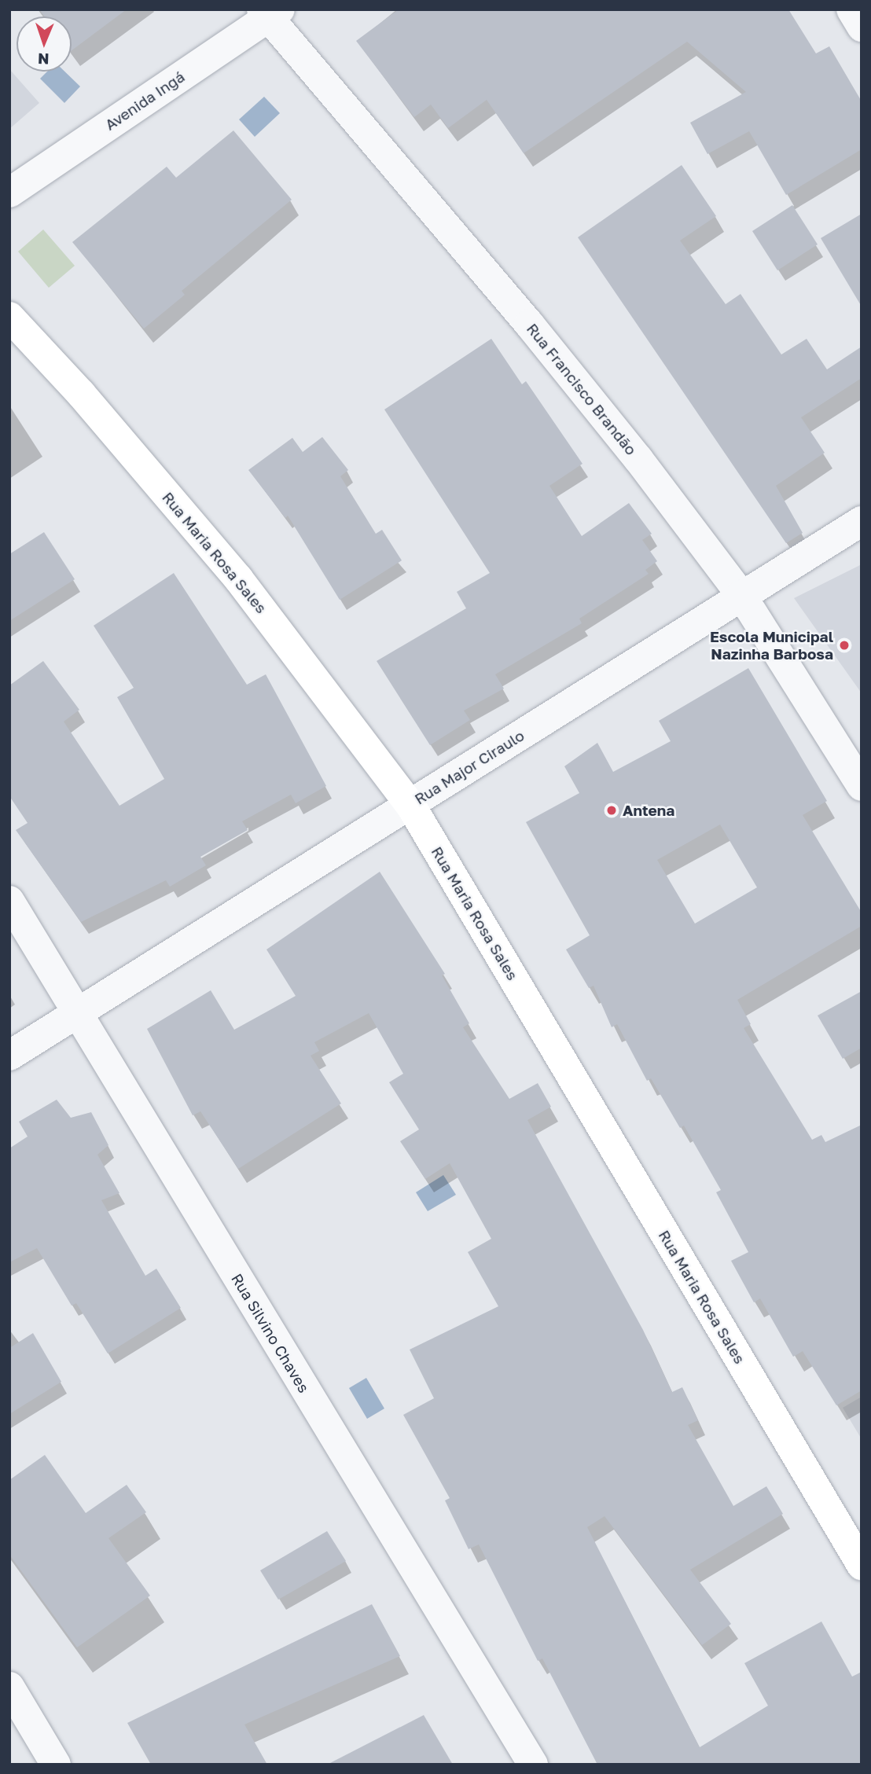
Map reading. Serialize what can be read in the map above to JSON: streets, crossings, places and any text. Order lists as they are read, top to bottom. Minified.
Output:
{"streets":{"main road":["Rua Maria Rosa Sales"],"street":["Avenida Ingá","Rua Francisco Brandão","Rua Major Ciraulo","Rua Silvino Chaves"]},"crossings":[["Avenida Ingá","Rua Francisco Brandão"],["Rua Francisco Brandão","Rua Major Ciraulo"],["Rua Maria Rosa Sales","Rua Major Ciraulo"],["Rua Major Ciraulo","Rua Silvino Chaves"]],"places":["Escola Municipal Nazinha Barbosa","Antena"],"north":"bottom"}
